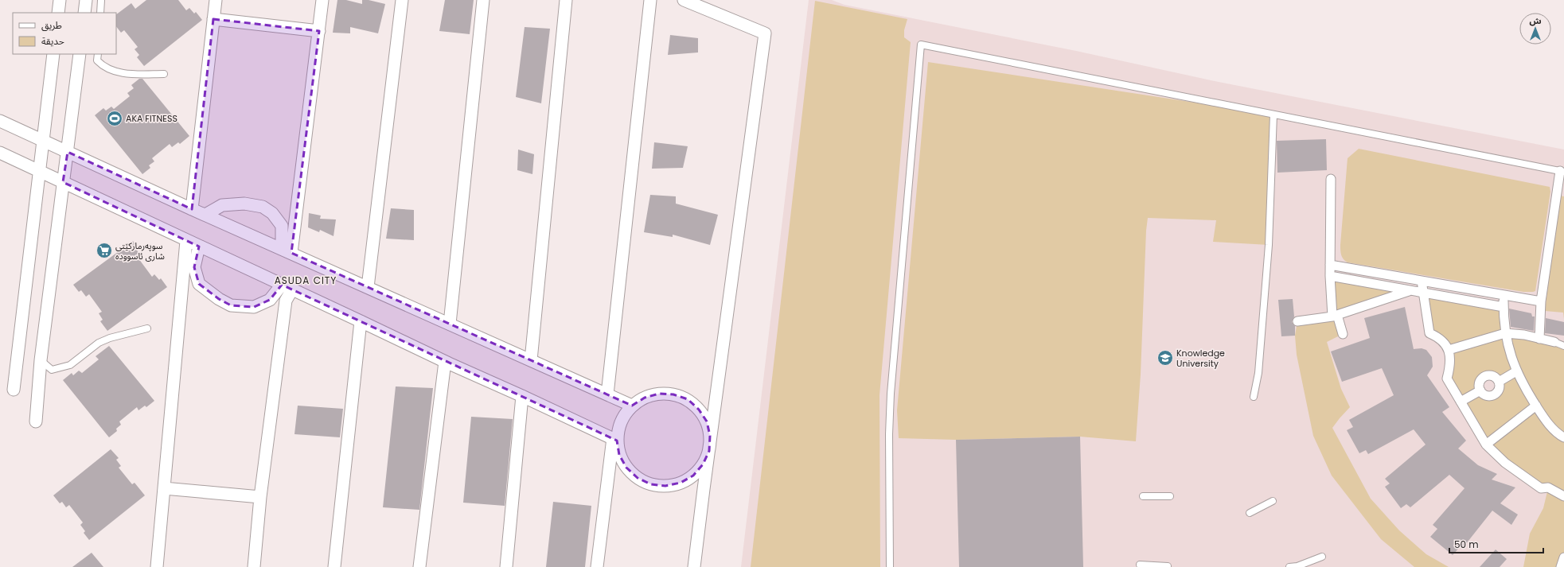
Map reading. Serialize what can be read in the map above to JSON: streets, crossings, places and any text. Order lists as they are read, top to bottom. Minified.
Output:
{"districts":["ASUDA CITY"],"places":{"sports":["AKA FITNESS"],"supermarket":["سوپەرمارکێتی شاری ئاسوودە"],"school or university":["Knowledge University"]},"legend":["طريق","حديقة"],"scale_bar":"50 m","north":"top"}
